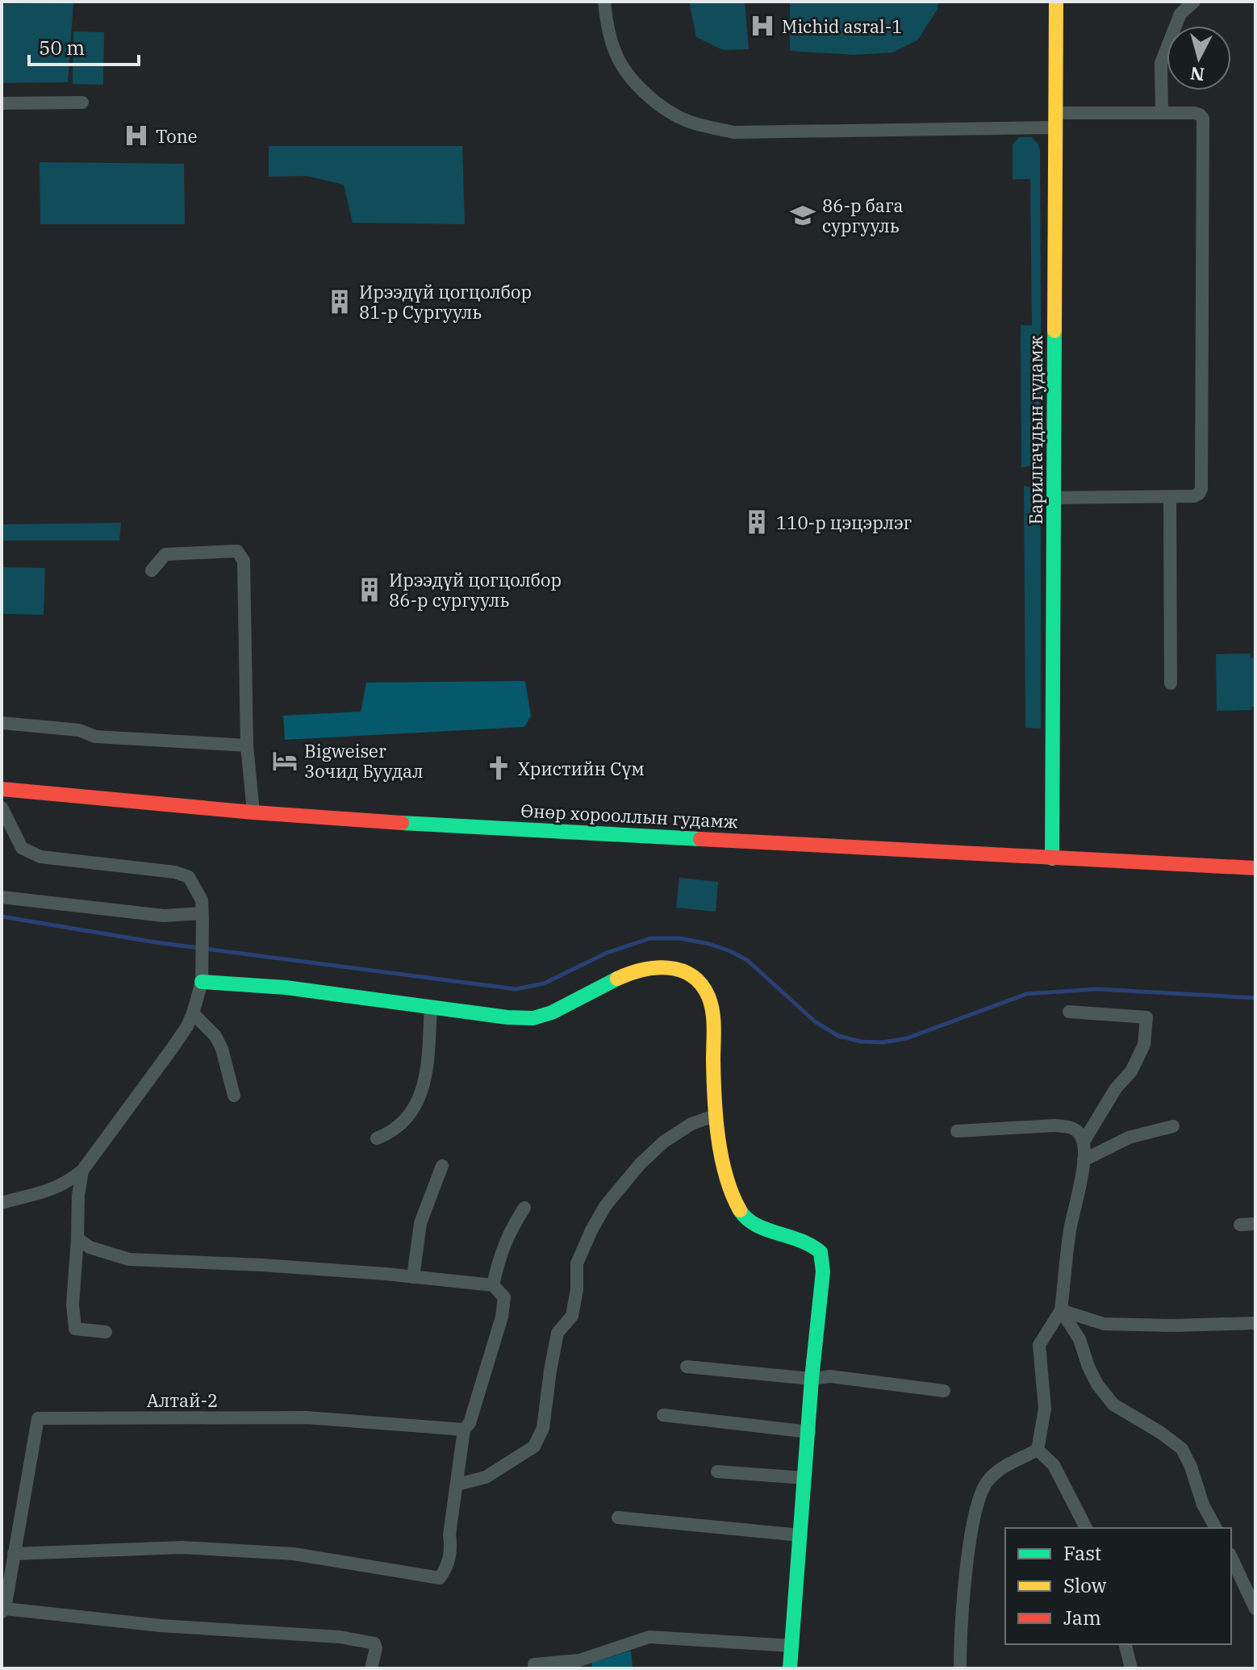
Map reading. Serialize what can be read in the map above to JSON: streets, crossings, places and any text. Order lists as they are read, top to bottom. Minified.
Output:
{"streets":{"street":["Барилгачдын гудамж","Өнөр хорооллын гудамж","Алтай-2"]},"crossings":[["Барилгачдын гудамж","Өнөр хорооллын гудамж"]],"places":{"hospital":["Michid asral-1","Tone"],"school or university":["86-р бага сургууль"],"building":["Ирээдүй цогцолбор 81-р Сургууль","110-р цэцэрлэг","Ирээдүй цогцолбор 86-р сургууль"],"hotel":["Bigweiser 3очид Буудал"],"church":["Христийн Сүм"]},"legend":["Fast","Slow","Jam"],"scale_bar":"50 m","north":"bottom"}
